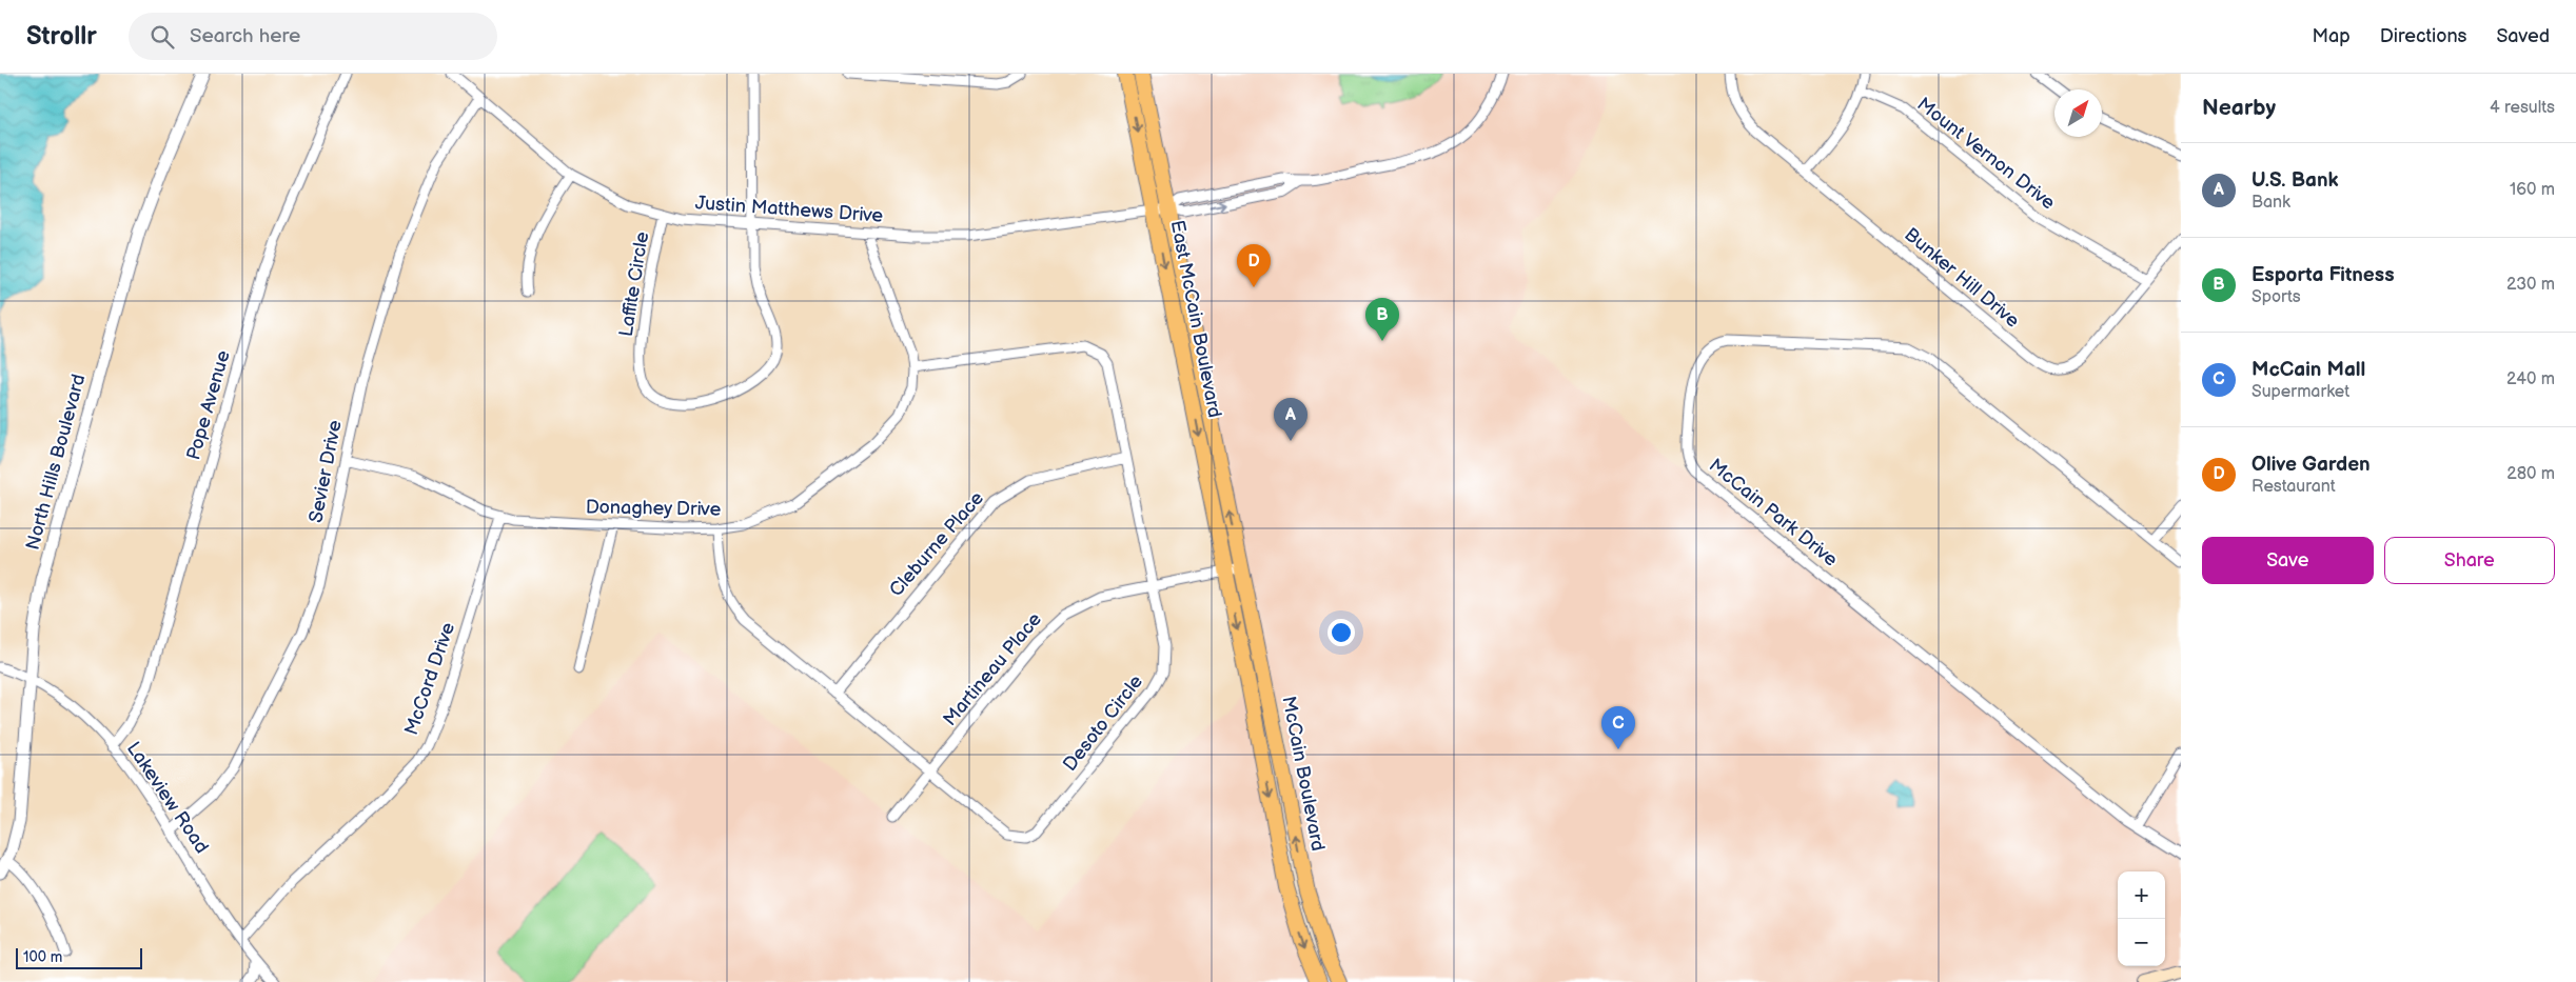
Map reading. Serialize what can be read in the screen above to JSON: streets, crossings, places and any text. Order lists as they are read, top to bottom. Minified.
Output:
{"streets":{"main road":["East McCain Boulevard","McCain Boulevard"],"street":["Mount Vernon Drive","Justin Matthews Drive","Bunker Hill Drive","Laffite Circle","Pope Avenue","North Hills Boulevard","Sevier Drive","Donaghey Drive","McCain Park Drive","Cleburne Place","Martineau Place","McCord Drive","Desoto Circle","Lakeview Road"]},"crossings":[["Mount Vernon Drive","Bunker Hill Drive"],["Justin Matthews Drive","Laffite Circle"],["Justin Matthews Drive","East McCain Boulevard"],["Justin Matthews Drive","Sevier Drive"],["Justin Matthews Drive","Donaghey Drive"],["East McCain Boulevard","Martineau Place"],["East McCain Boulevard","McCain Boulevard"],["Pope Avenue","Lakeview Road"],["North Hills Boulevard","Lakeview Road"],["Sevier Drive","Donaghey Drive"],["Sevier Drive","Lakeview Road"],["Donaghey Drive","McCord Drive"],["Donaghey Drive","Desoto Circle"],["Cleburne Place","Desoto Circle"],["Martineau Place","Desoto Circle"],["Martineau Place","McCain Boulevard"],["McCord Drive","Lakeview Road"]],"scale_bar":"100 m","north":"top right","page":{"header":"Strollr","search":"Search here","nav":["Map","Directions","Saved"],"heading":["Nearby","4 results"],"list":[{"mark":"A","name":"U.S. Bank","note":"Bank","value":"160 m"},{"mark":"B","name":"Esporta Fitness","note":"Sports","value":"230 m"},{"mark":"C","name":"McCain Mall","note":"Supermarket","value":"240 m"},{"mark":"D","name":"Olive Garden","note":"Restaurant","value":"280 m"}],"pins":["D","B","A","C"],"buttons":["Save","Share"],"map_buttons":["+","−"],"scale":"100 m"}}
